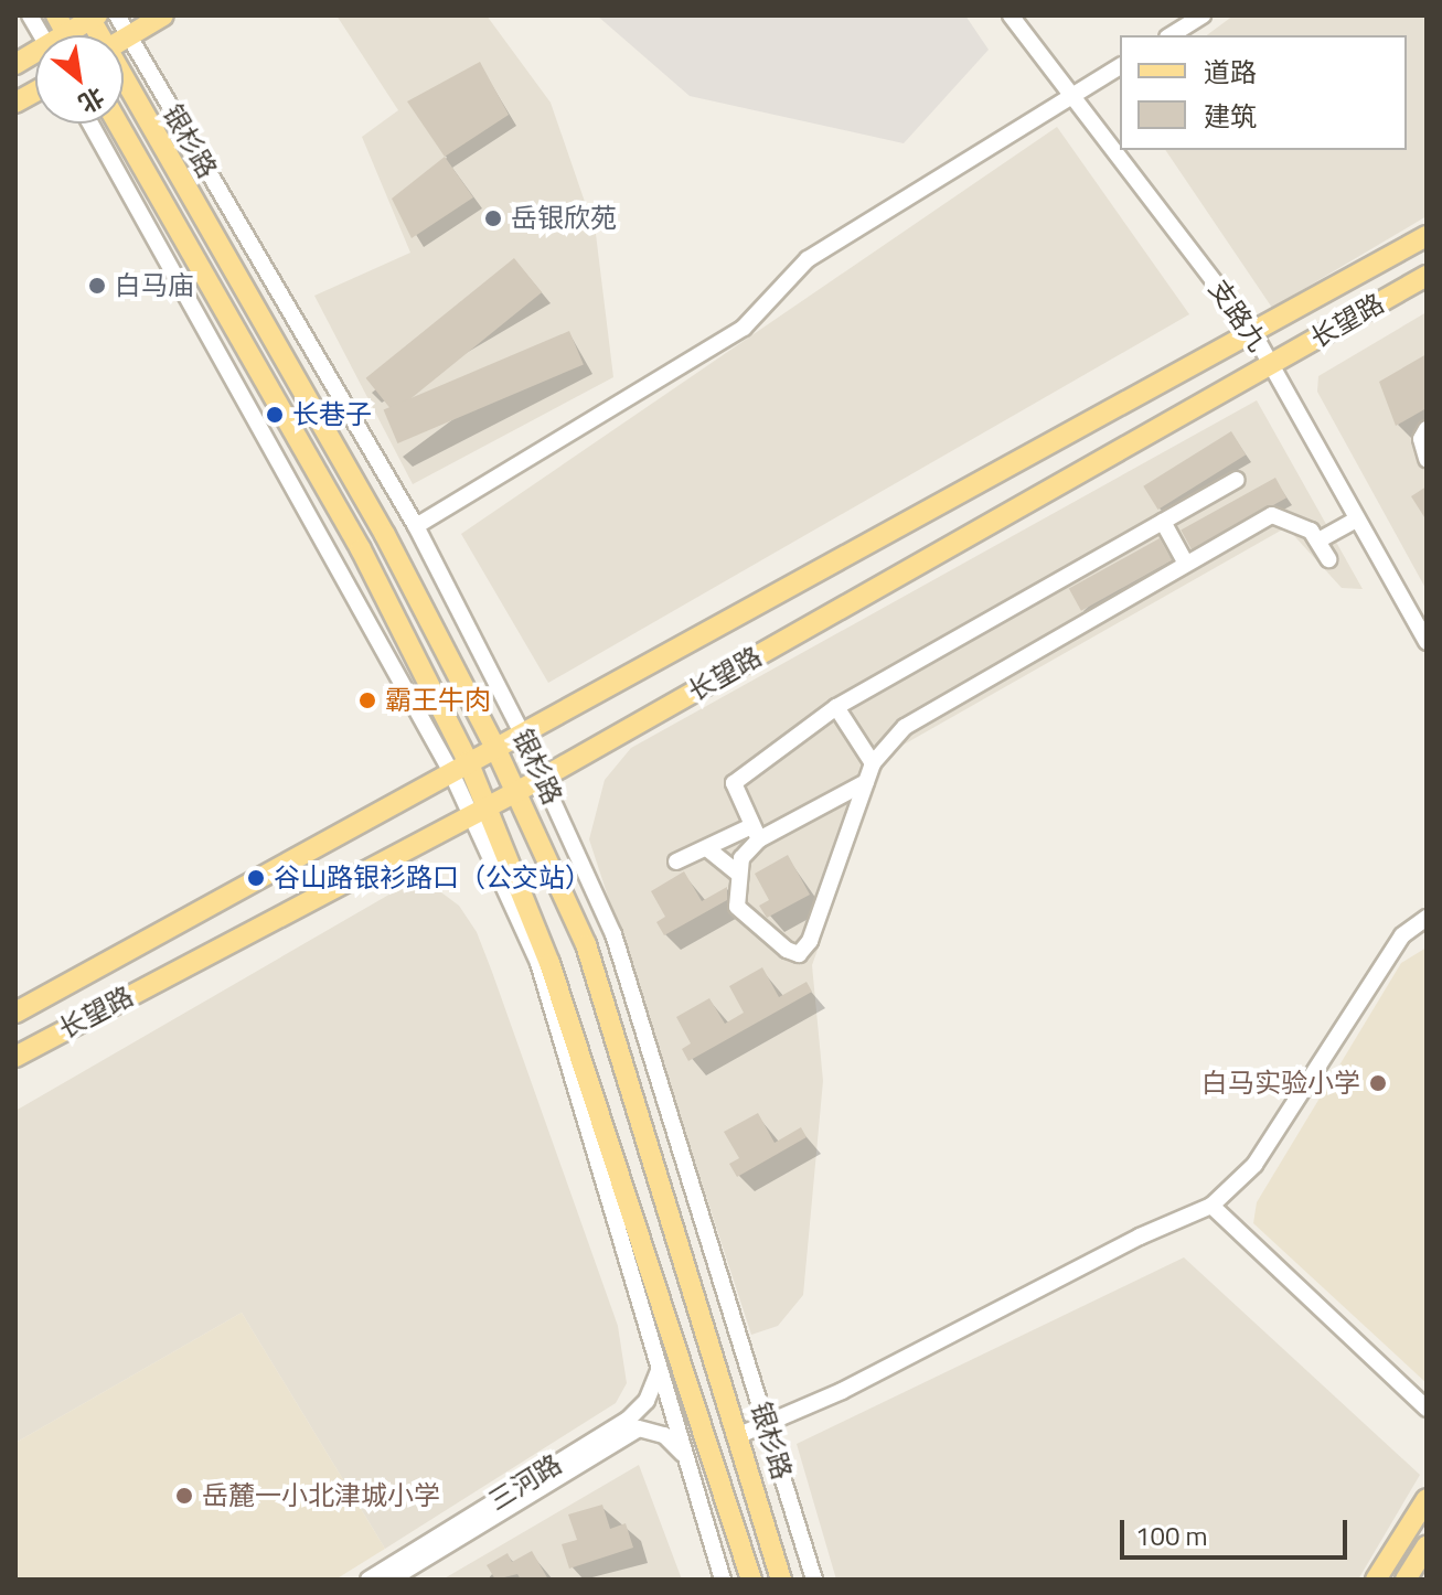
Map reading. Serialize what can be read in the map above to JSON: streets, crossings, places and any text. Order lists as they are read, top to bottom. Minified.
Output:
{"streets":{"main road":["银杉路","长望路"],"street":["支路九","三河路"]},"crossings":[["银杉路","长望路"],["银杉路","三河路"],["支路九","长望路"]],"places":["岳银欣苑","白马庙","长巷子","霸王牛肉","谷山路银衫路口（公交站）","白马实验小学","岳麓一小北津城小学"],"legend":["道路","建筑"],"scale_bar":"100 m","north":"bottom right"}
